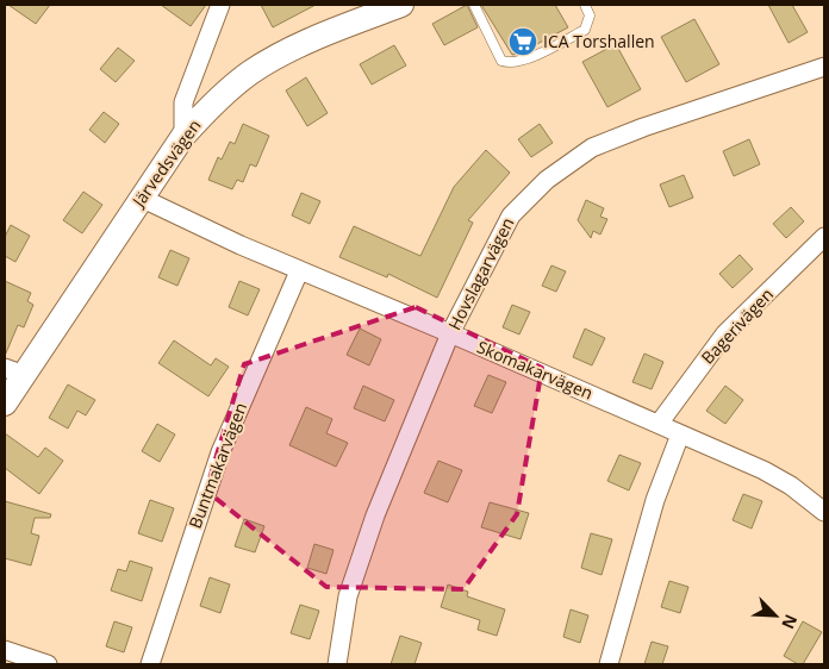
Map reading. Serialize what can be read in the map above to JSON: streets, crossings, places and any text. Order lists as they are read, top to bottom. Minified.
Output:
{"streets":{"street":["Järvedsvägen","Hovslagarvägen","Bagerivägen","Skomakarvägen","Buntmakarvägen"]},"crossings":[["Järvedsvägen","Skomakarvägen"],["Hovslagarvägen","Skomakarvägen"],["Bagerivägen","Skomakarvägen"],["Skomakarvägen","Buntmakarvägen"]],"places":{"supermarket":["ICA Torshallen"]},"north":"bottom right"}
